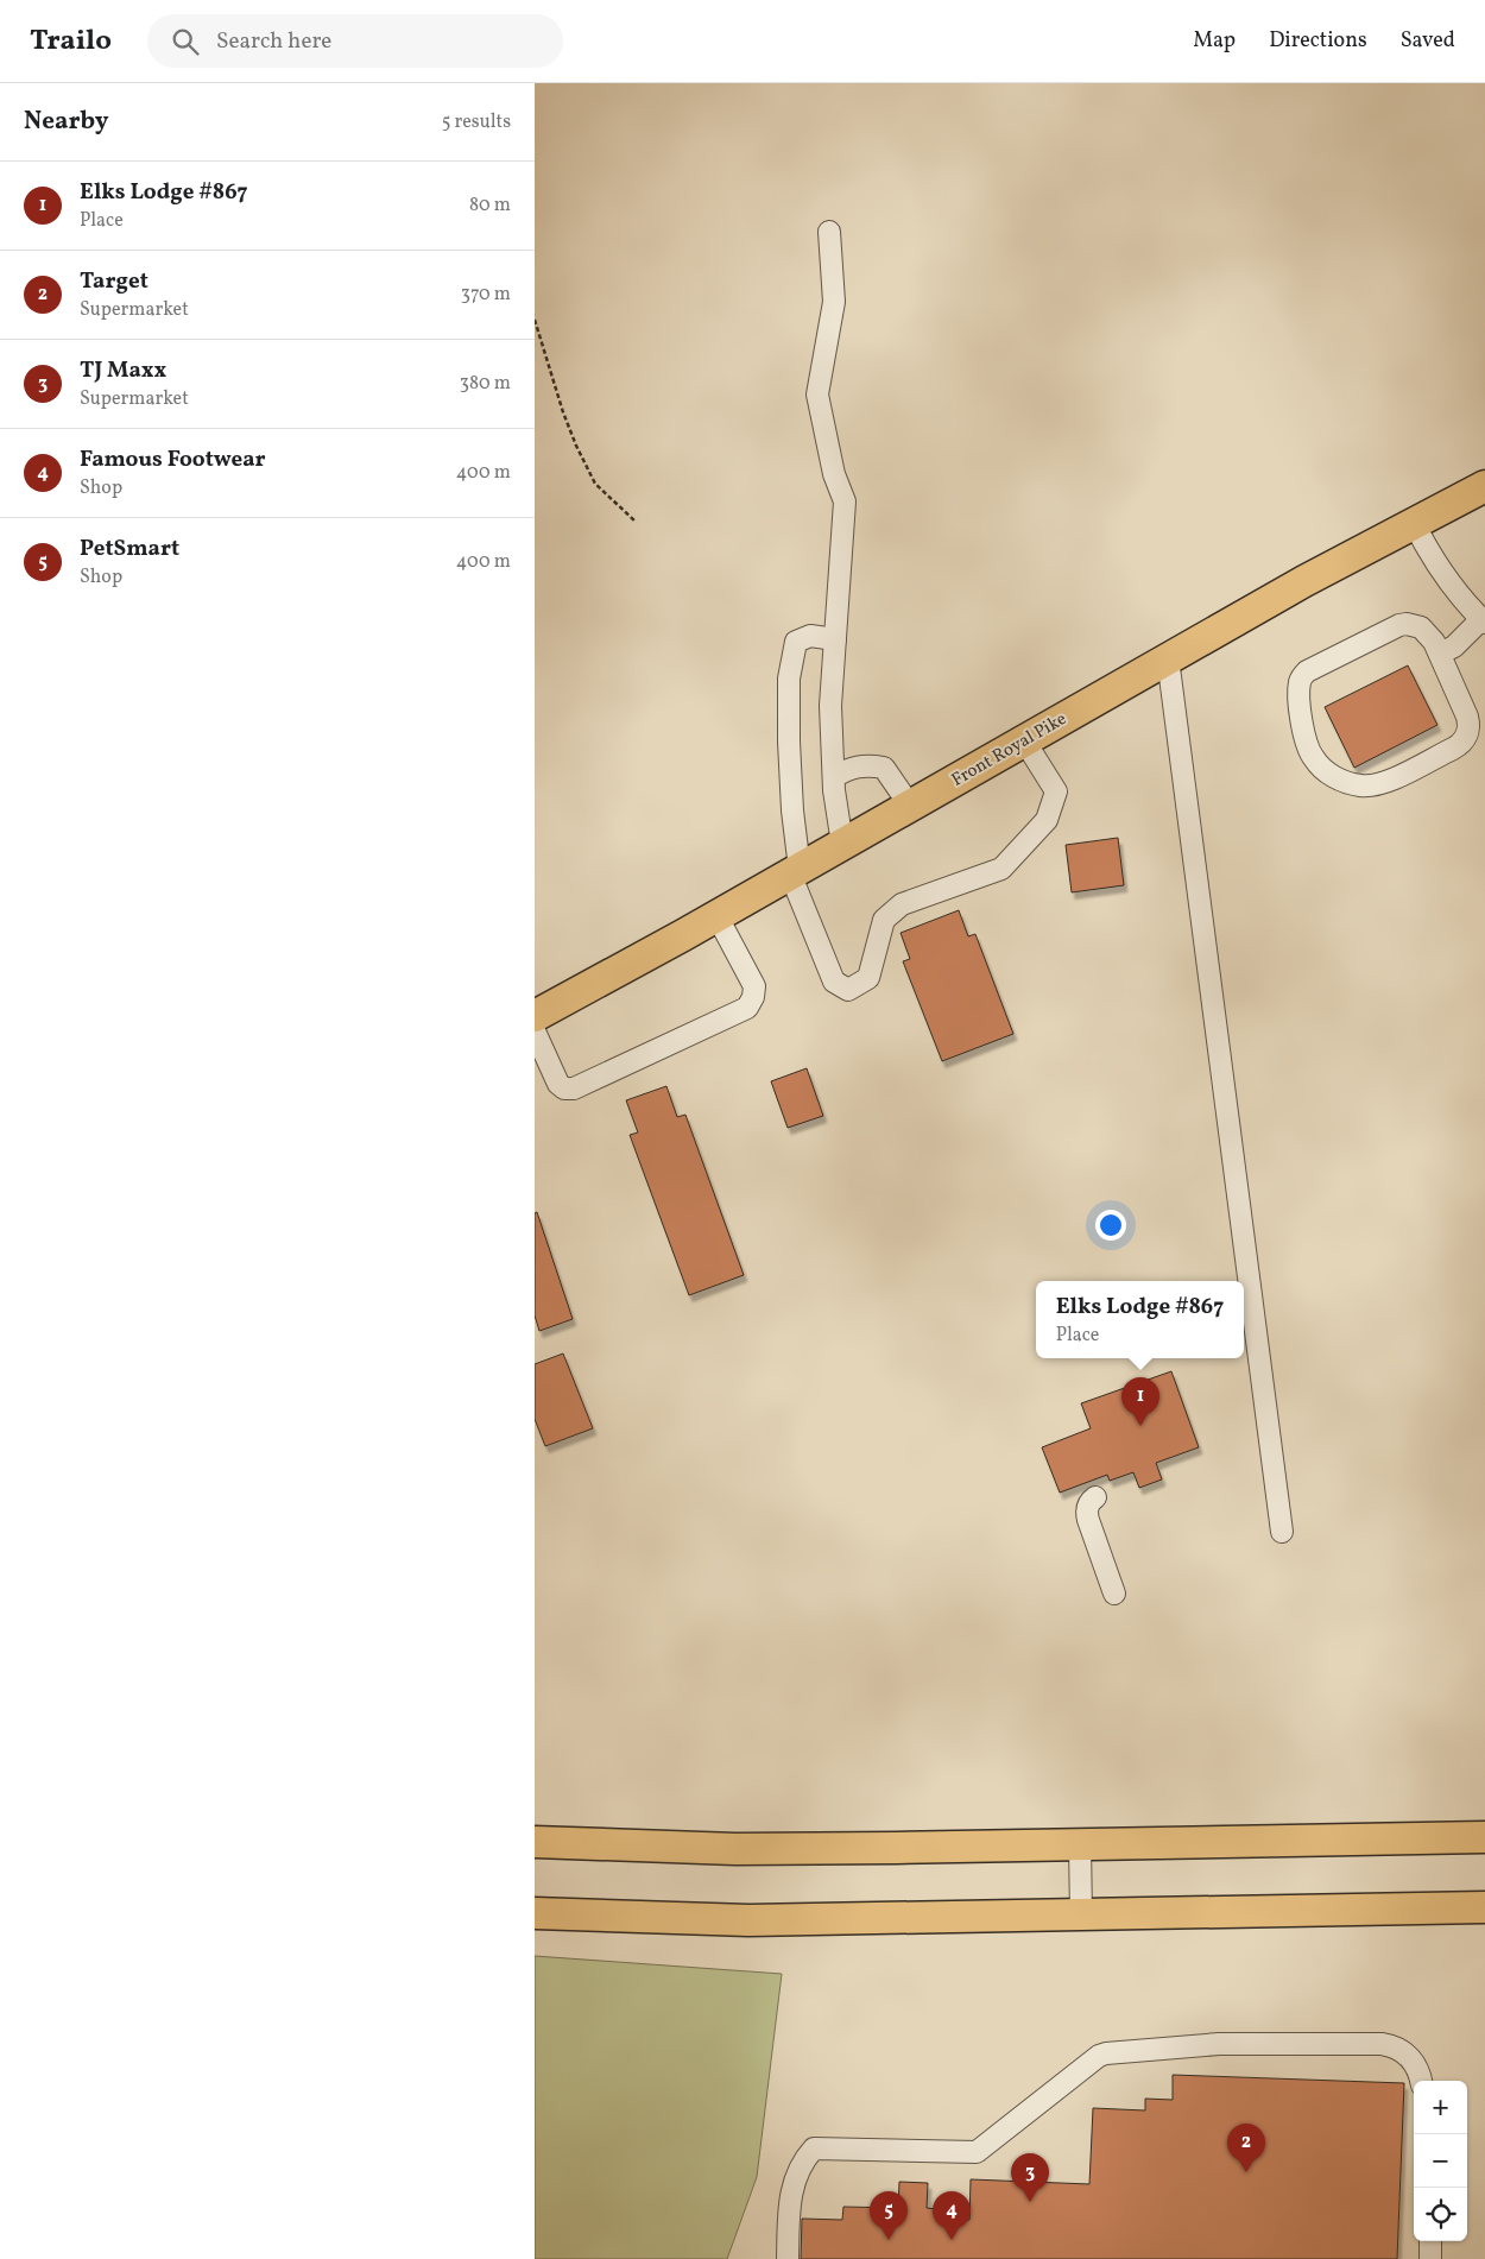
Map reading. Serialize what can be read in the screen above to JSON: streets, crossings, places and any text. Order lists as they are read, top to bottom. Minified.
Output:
{"streets":{"highway":["Front Royal Pike"]},"page":{"header":"Trailo","search":"Search here","nav":["Map","Directions","Saved"],"heading":["Nearby","5 results"],"list":[{"mark":"1","name":"Elks Lodge #867","note":"Place","value":"80 m"},{"mark":"2","name":"Target","note":"Supermarket","value":"370 m"},{"mark":"3","name":"TJ Maxx","note":"Supermarket","value":"380 m"},{"mark":"4","name":"Famous Footwear","note":"Shop","value":"400 m"},{"mark":"5","name":"PetSmart","note":"Shop","value":"400 m"}],"popup":["Elks Lodge #867","Place"],"pins":["1","2","3","4","5"],"map_buttons":["+","−"]}}
